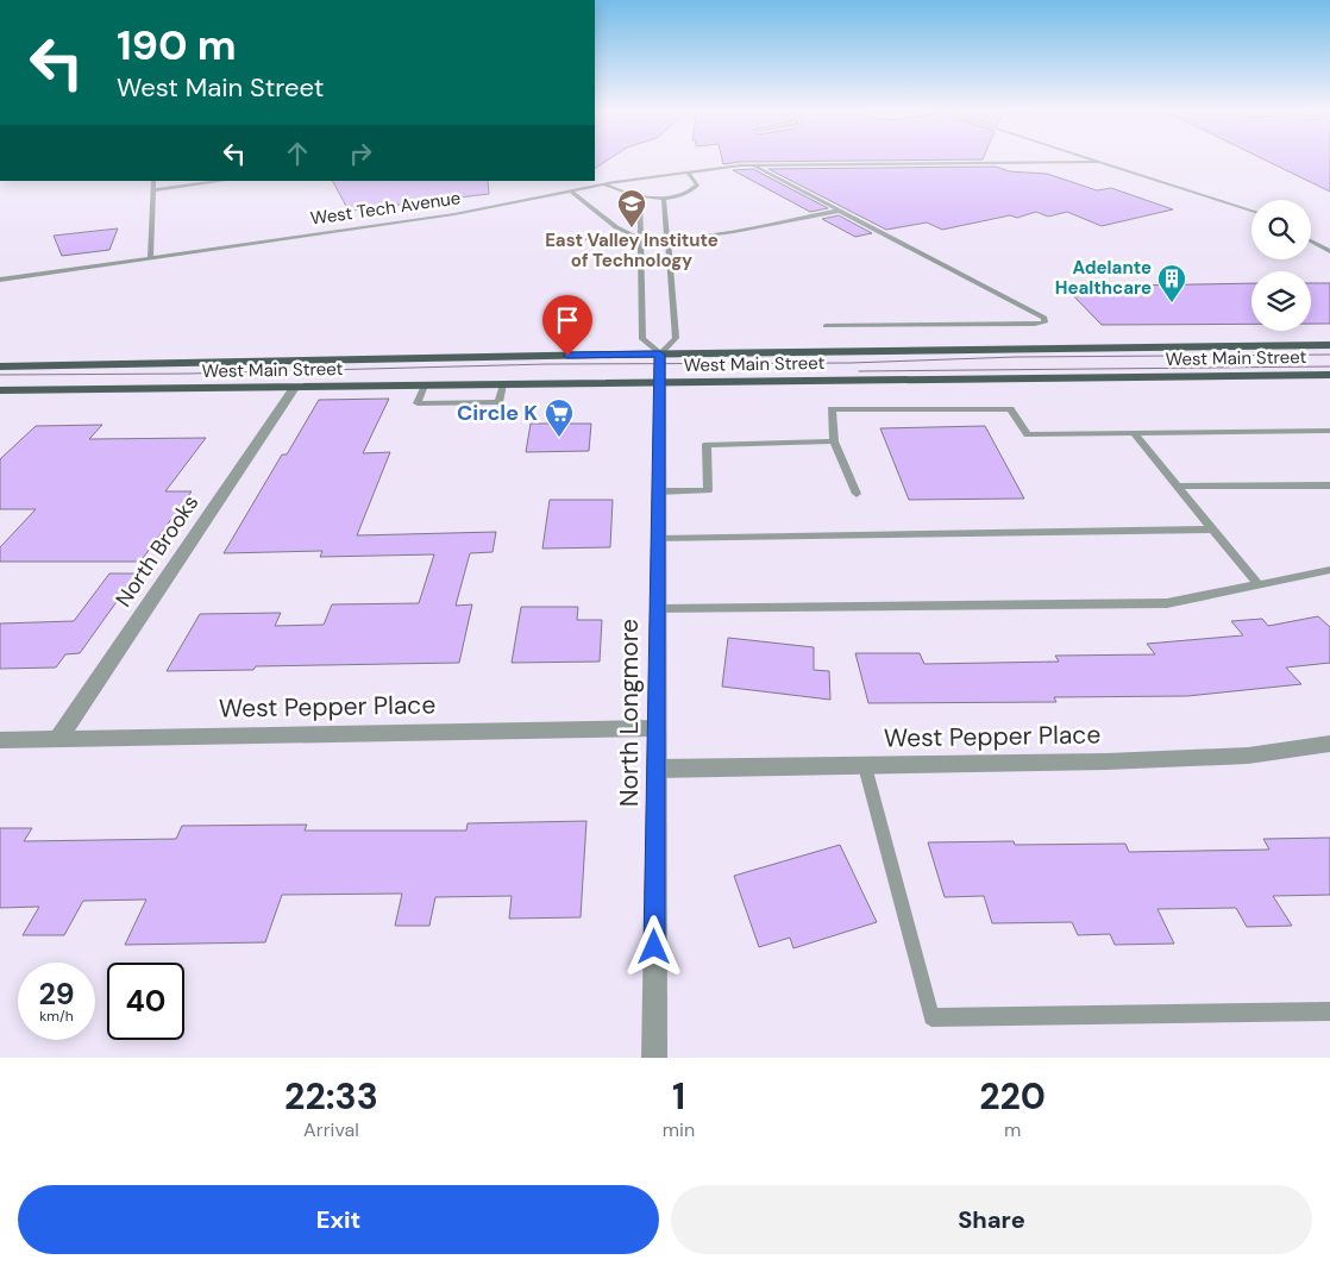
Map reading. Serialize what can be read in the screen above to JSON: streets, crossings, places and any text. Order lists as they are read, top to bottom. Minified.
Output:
{"streets":{"main road":["West Main Street"],"street":["North Brooks","West Pepper Place","North Longmore"],"lane":["West Tech Avenue"]},"crossings":[["West Main Street","North Brooks"],["West Main Street","North Longmore"],["North Brooks","West Pepper Place"],["West Pepper Place","North Longmore"]],"places":{"school or university":["East Valley Institute of Technology"],"building":["Adelante Healthcare"],"supermarket":["Circle K"]},"page":{"turn":["190 m","West Main Street"],"speed":"29 km/h","limit":"40","eta":["22:33","Arrival","1","min","220","m"],"buttons":["Exit","Share"]}}
